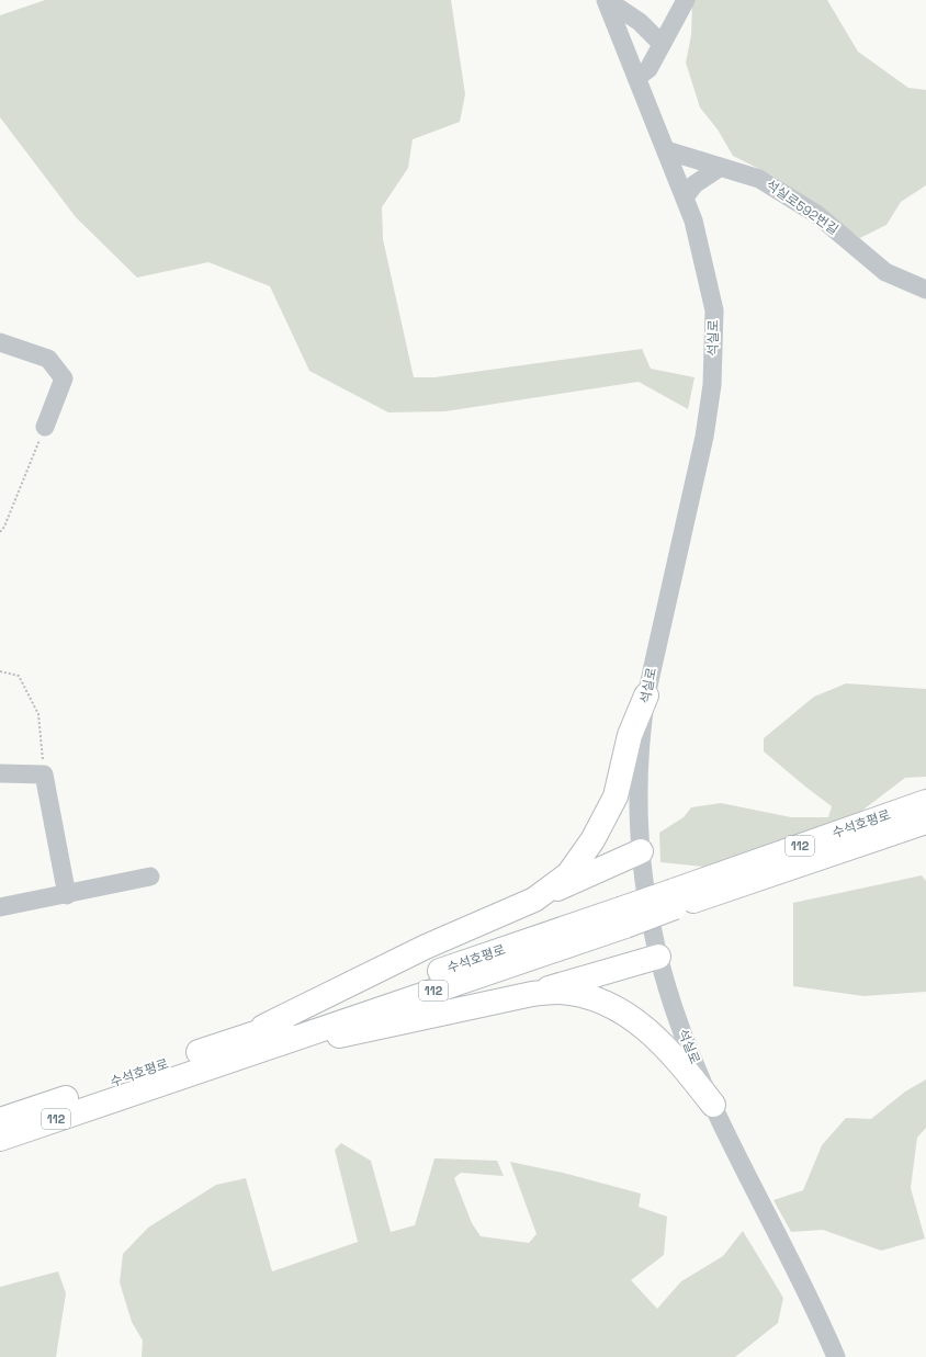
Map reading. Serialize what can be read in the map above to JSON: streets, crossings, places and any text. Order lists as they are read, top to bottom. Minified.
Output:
{"streets":{"highway":["수석호평로","112"],"street":["석실로592번길","석실로"]},"crossings":[["석실로592번길","석실로"]]}
